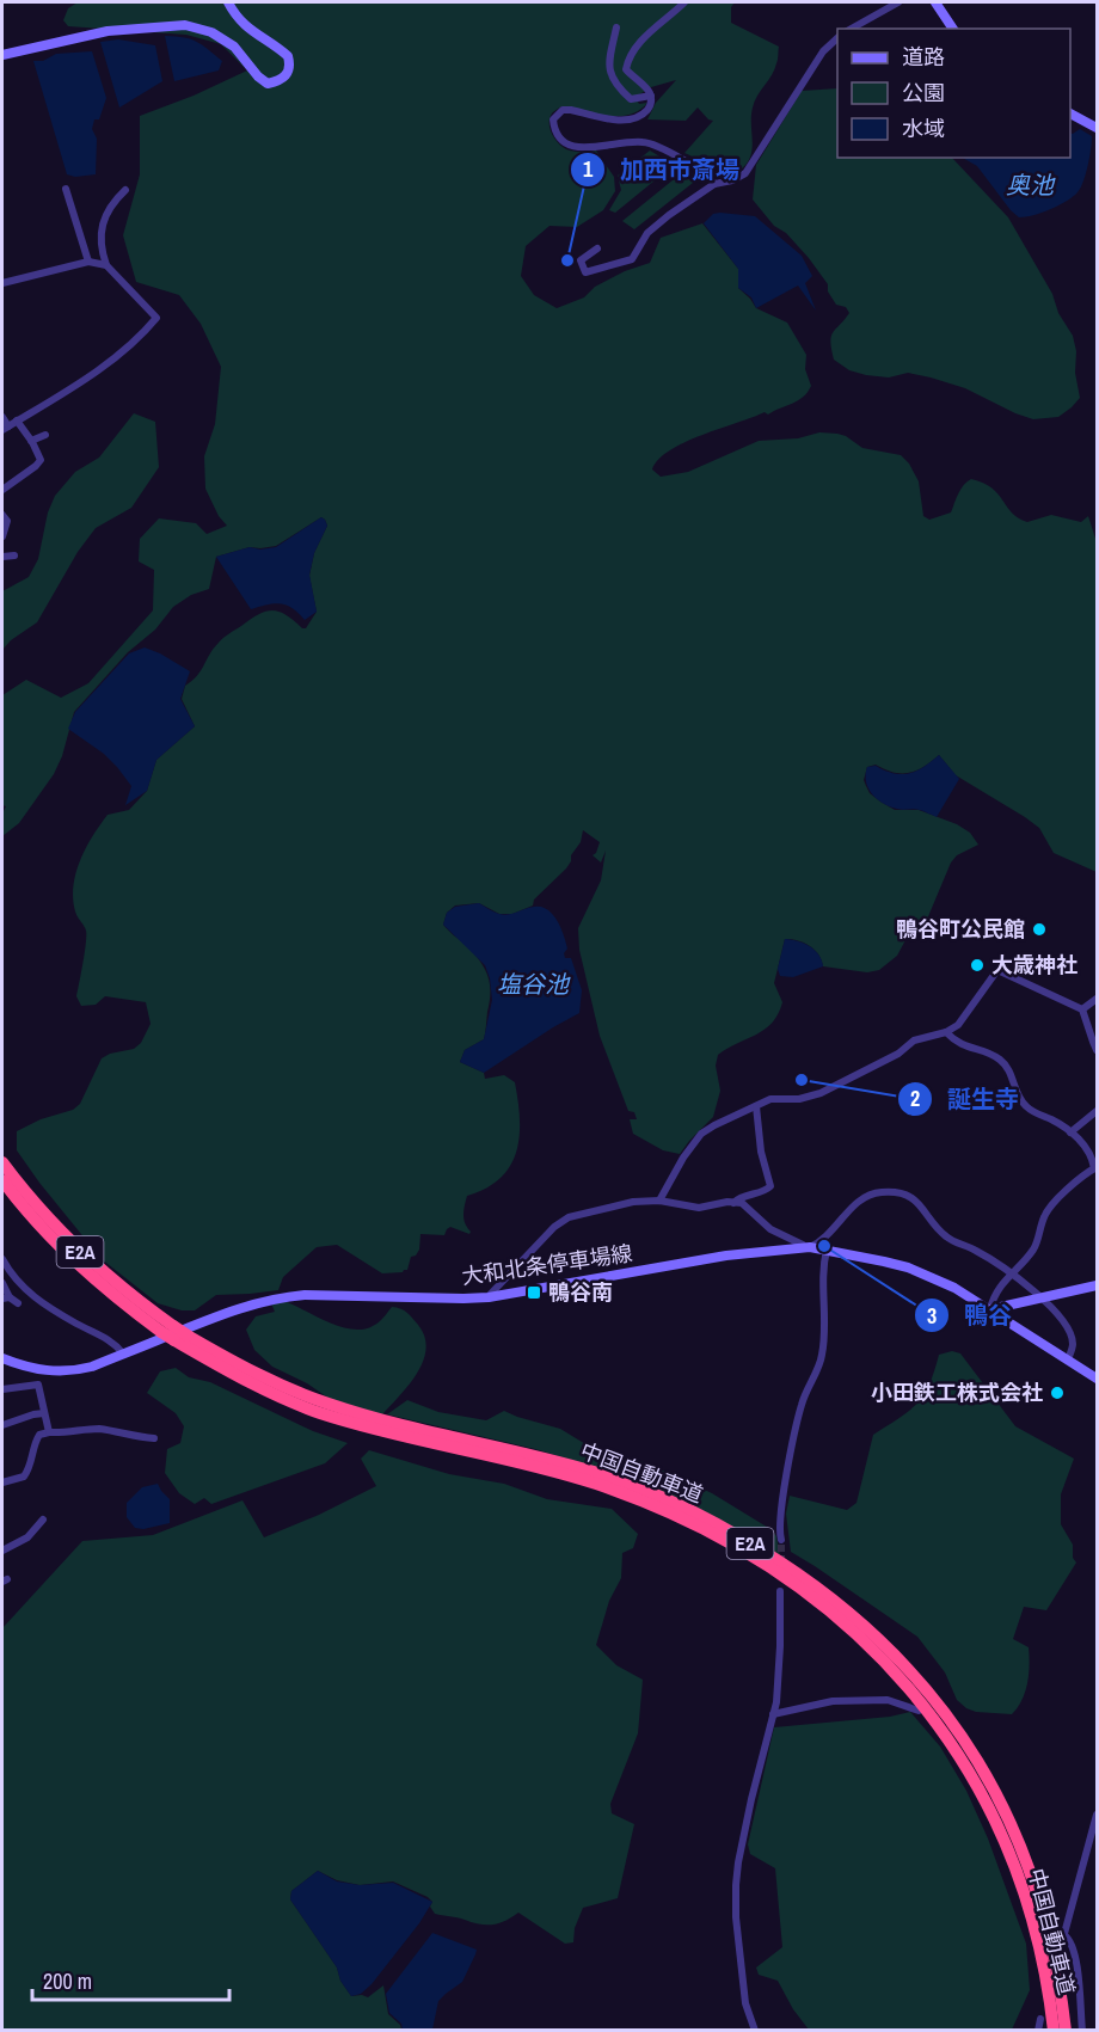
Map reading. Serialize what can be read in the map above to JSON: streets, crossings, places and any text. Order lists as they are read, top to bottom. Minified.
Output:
{"streets":{"highway":["E2A","中国自動車道"],"main road":["大和北条停車場線"]},"water":["奥池","塩谷池"],"places":{"other":["加西市斎場","鴨谷町公民館","大歳神社","誕生寺","鴨谷","小田鉄工株式会社"],"transit":["鴨谷南"]},"legend":["道路","公園","水域"],"scale_bar":"200 m"}
